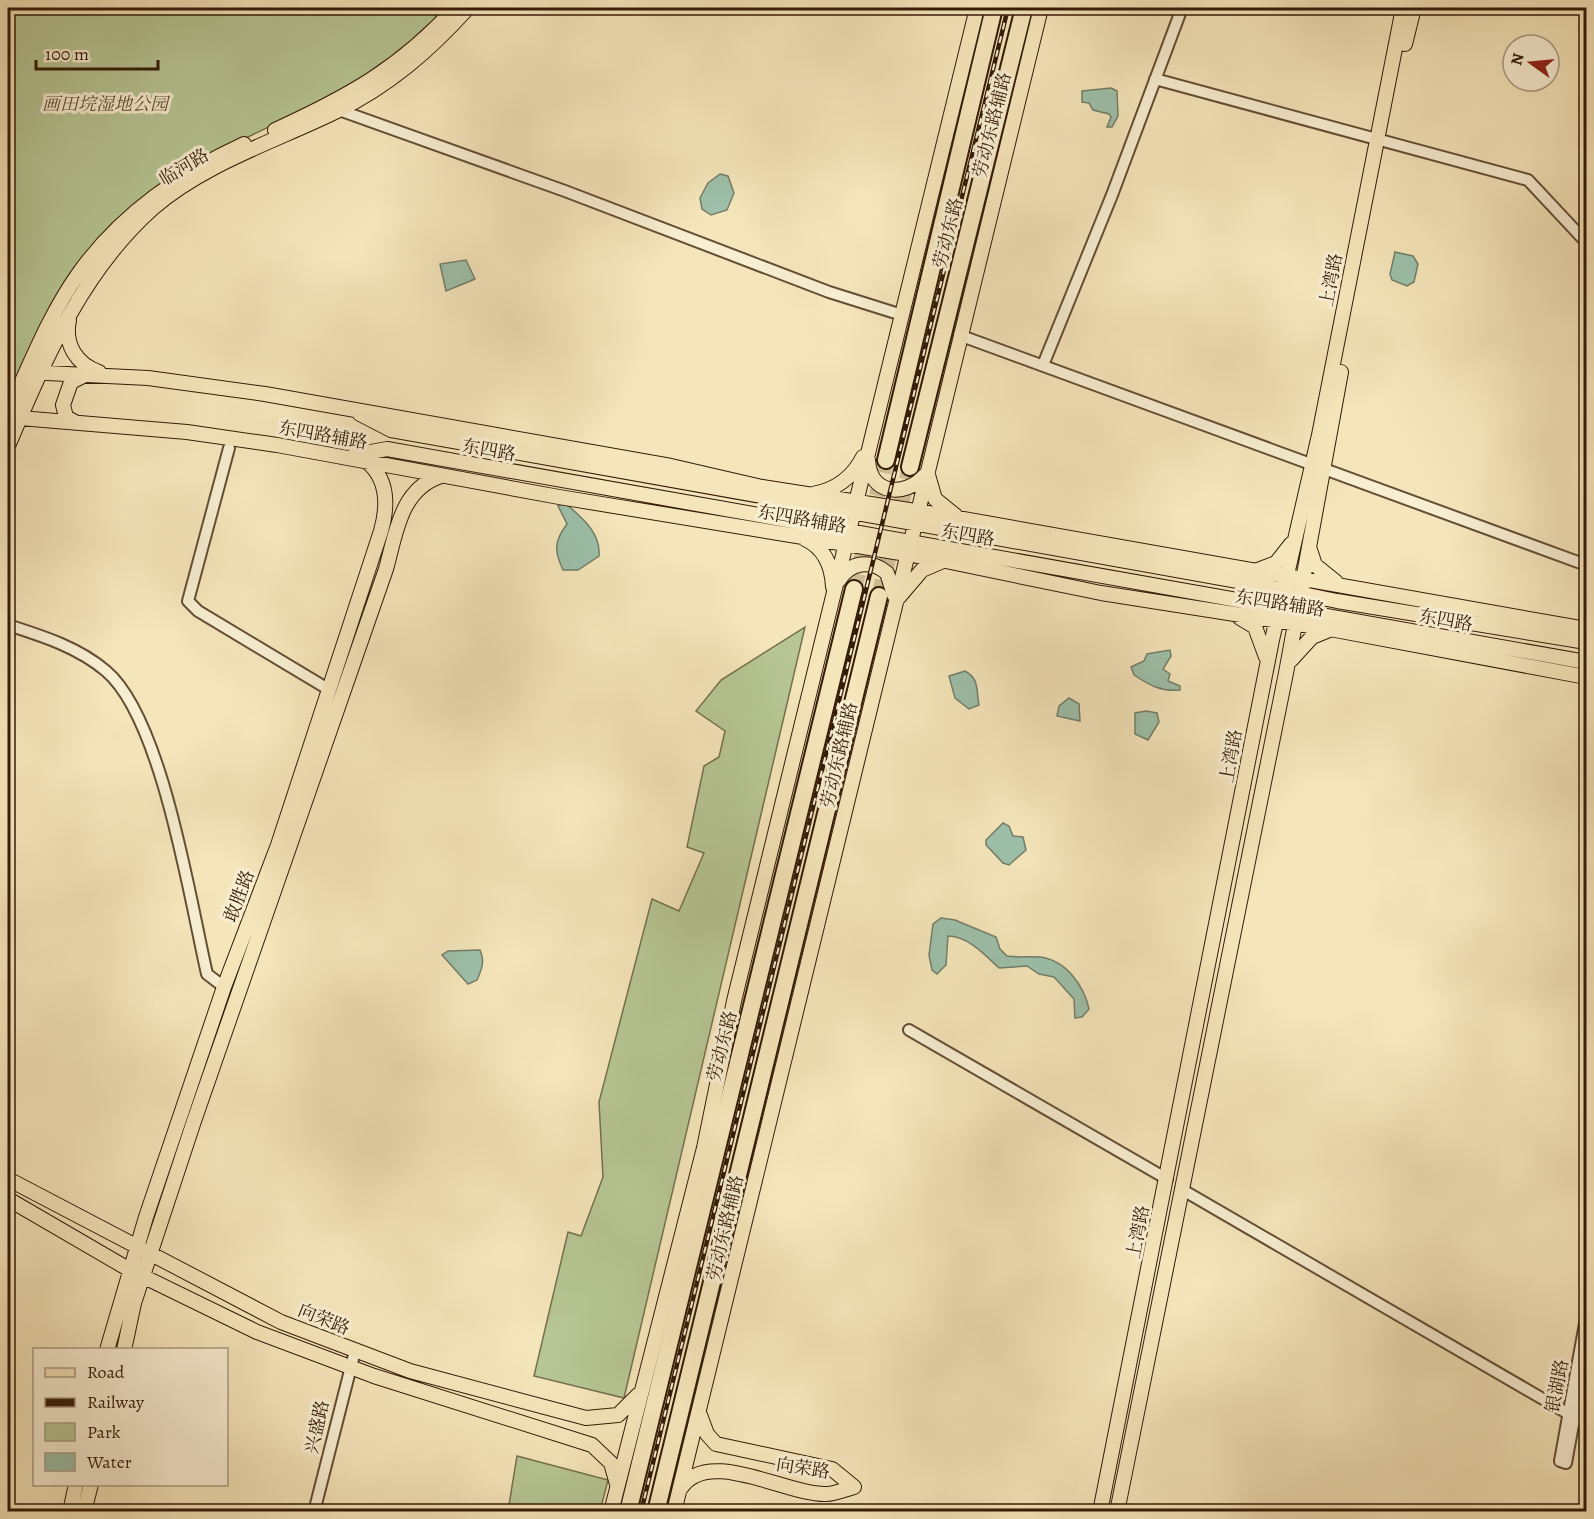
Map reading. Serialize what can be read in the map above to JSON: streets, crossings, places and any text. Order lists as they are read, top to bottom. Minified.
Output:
{"streets":{"highway":["劳动东路"],"main road":["劳动东路辅路","临河路","上湾路","东四路辅路","东四路","敢胜路","向荣路"],"street":["银湖路","兴盛路"]},"crossings":[["劳动东路辅路","东四路辅路"],["劳动东路辅路","东四路"],["劳动东路辅路","向荣路"],["临河路","东四路辅路"],["上湾路","东四路辅路"],["上湾路","东四路"],["东四路辅路","东四路"],["东四路辅路","敢胜路"],["敢胜路","向荣路"],["向荣路","兴盛路"]],"parks":["画田垸湿地公园"],"legend":["Road","Railway","Park","Water"],"scale_bar":"100 m","north":"left"}
